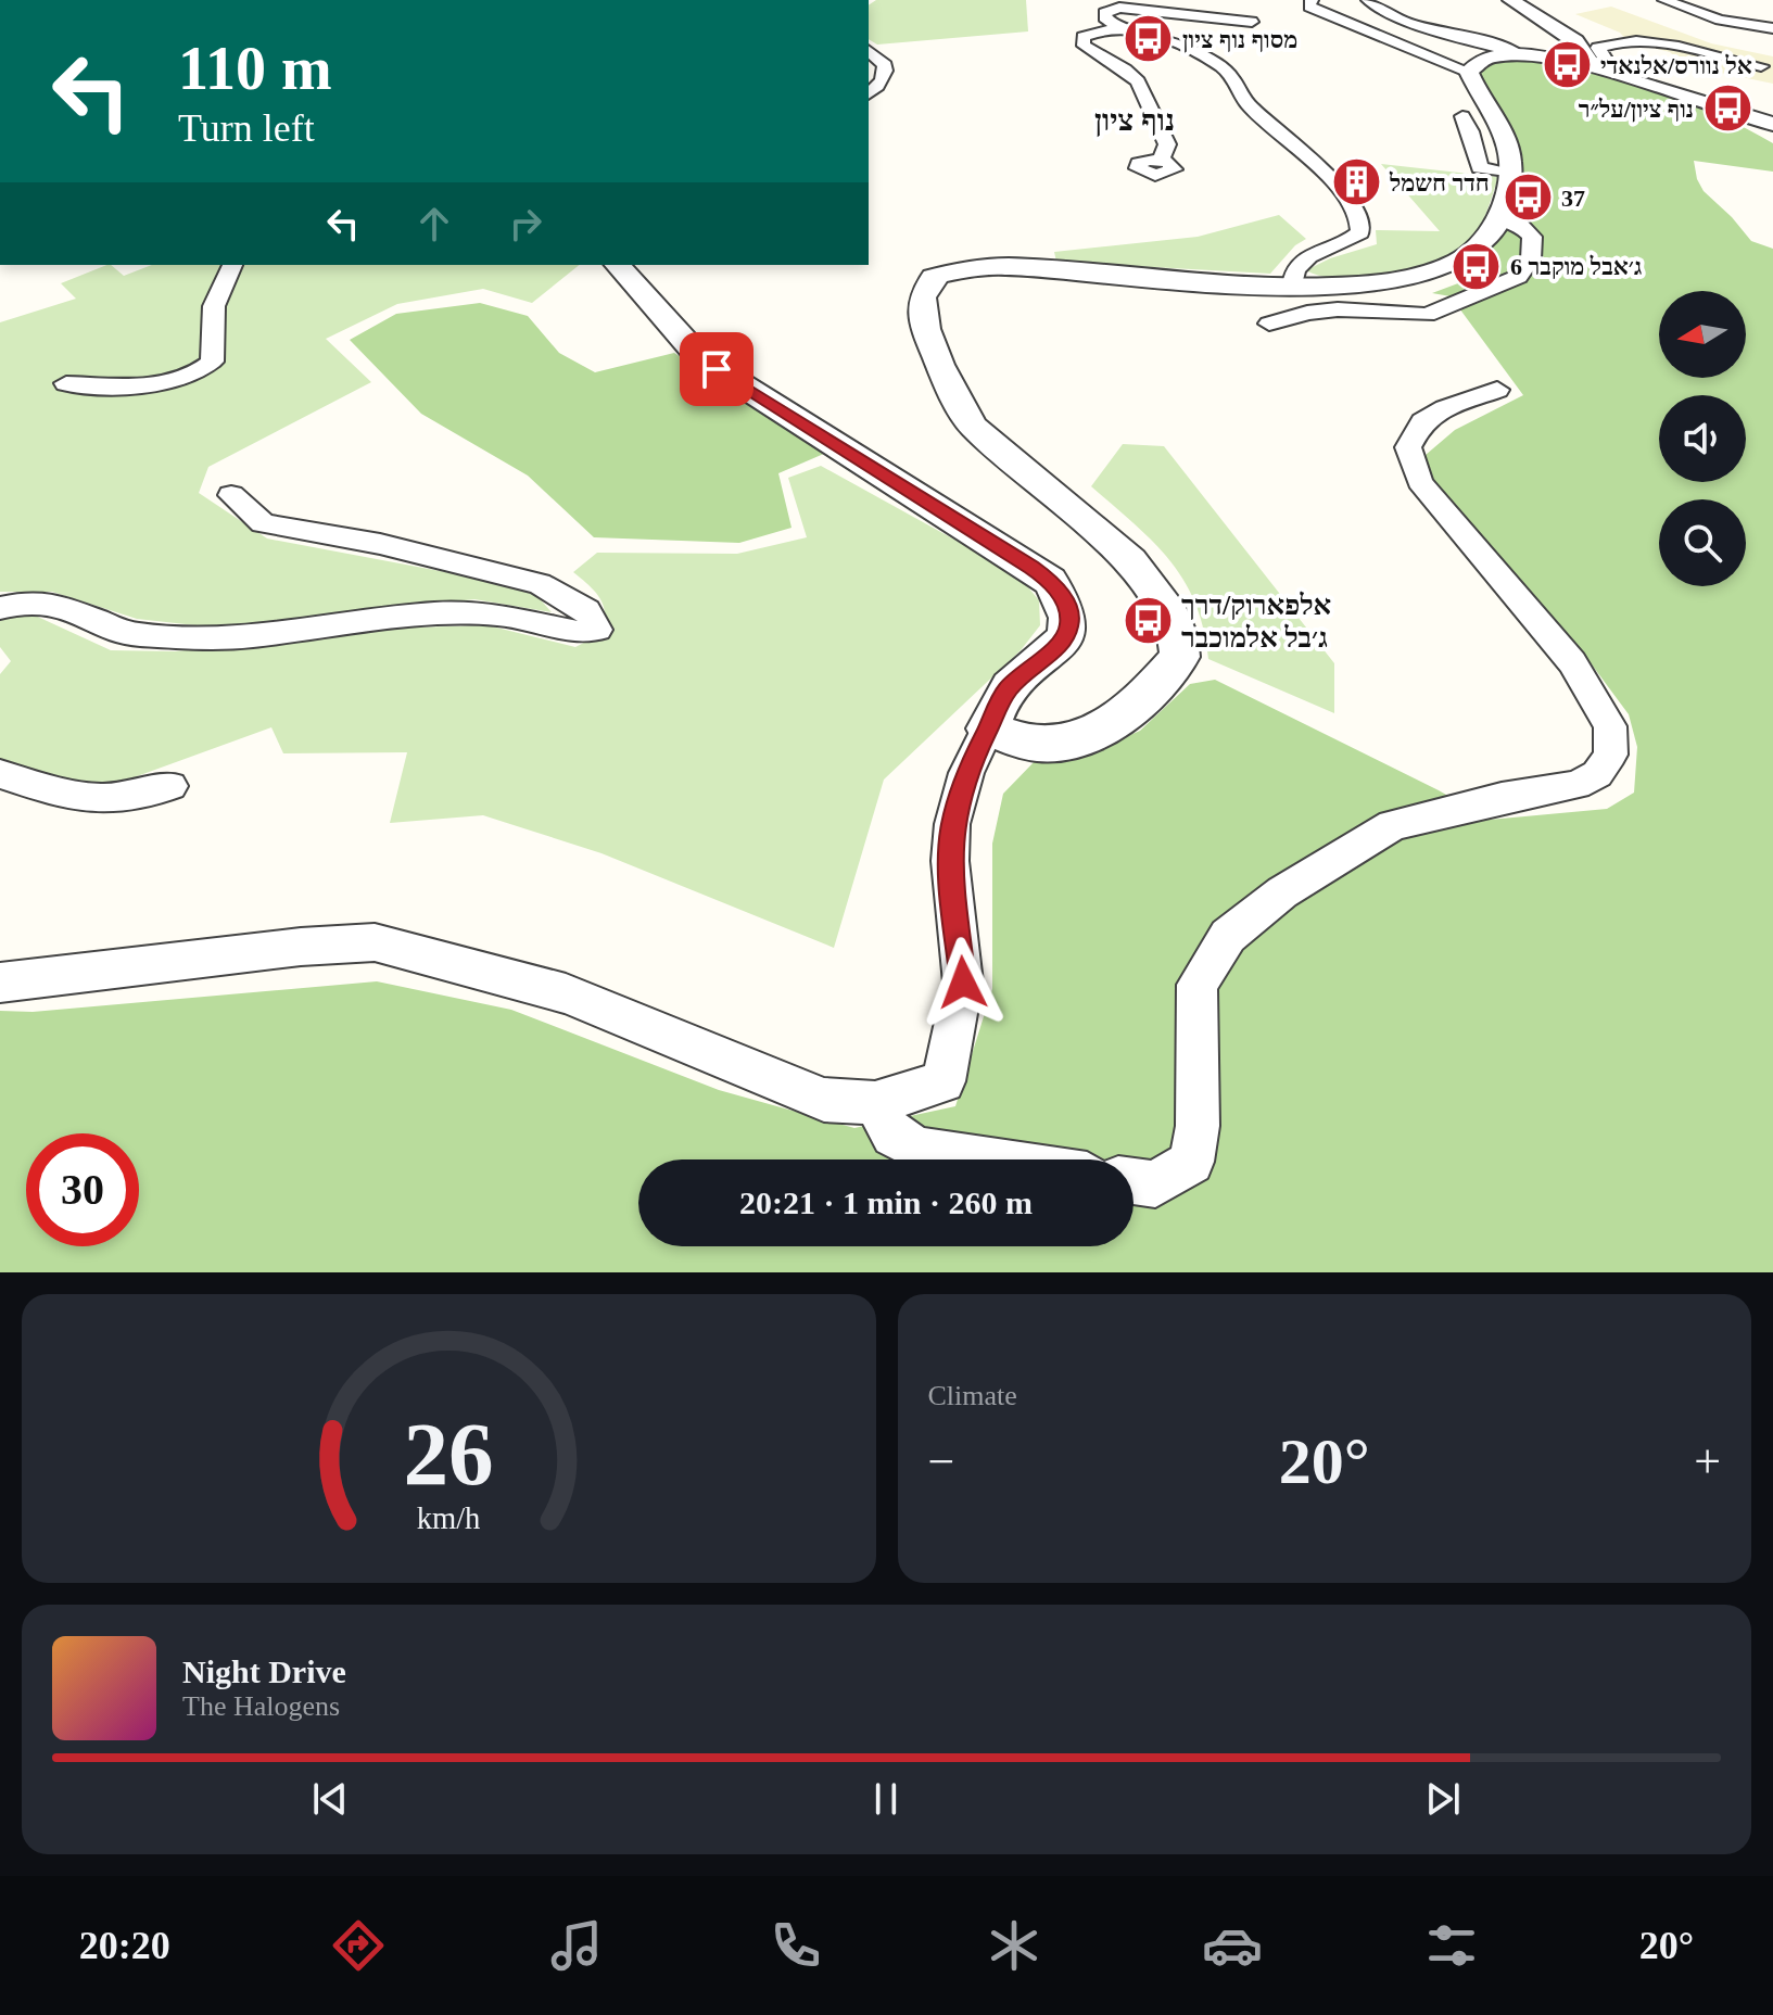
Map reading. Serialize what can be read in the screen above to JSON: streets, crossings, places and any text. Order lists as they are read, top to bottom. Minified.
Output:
{"districts":["נוף ציון"],"places":{"bus stop":["מסוף נוף ציון","אל נוורס/אלנאדי","נוף ציון/על״ר","37","ג׳אבל מוקבר 6","אלפארוק/דרך ג׳בל אלמוכבר"],"building":["חדר חשמל"]},"north":"left","page":{"turn":["110 m","Turn left"],"limit":"30","trip":"20:21 · 1 min · 260 m","tile":"Climate","heat":["−","20°","+"],"song":["Night Drive","The Halogens"],"tabs":["20:20","20°"],"gauge":["26","km/h"]}}
